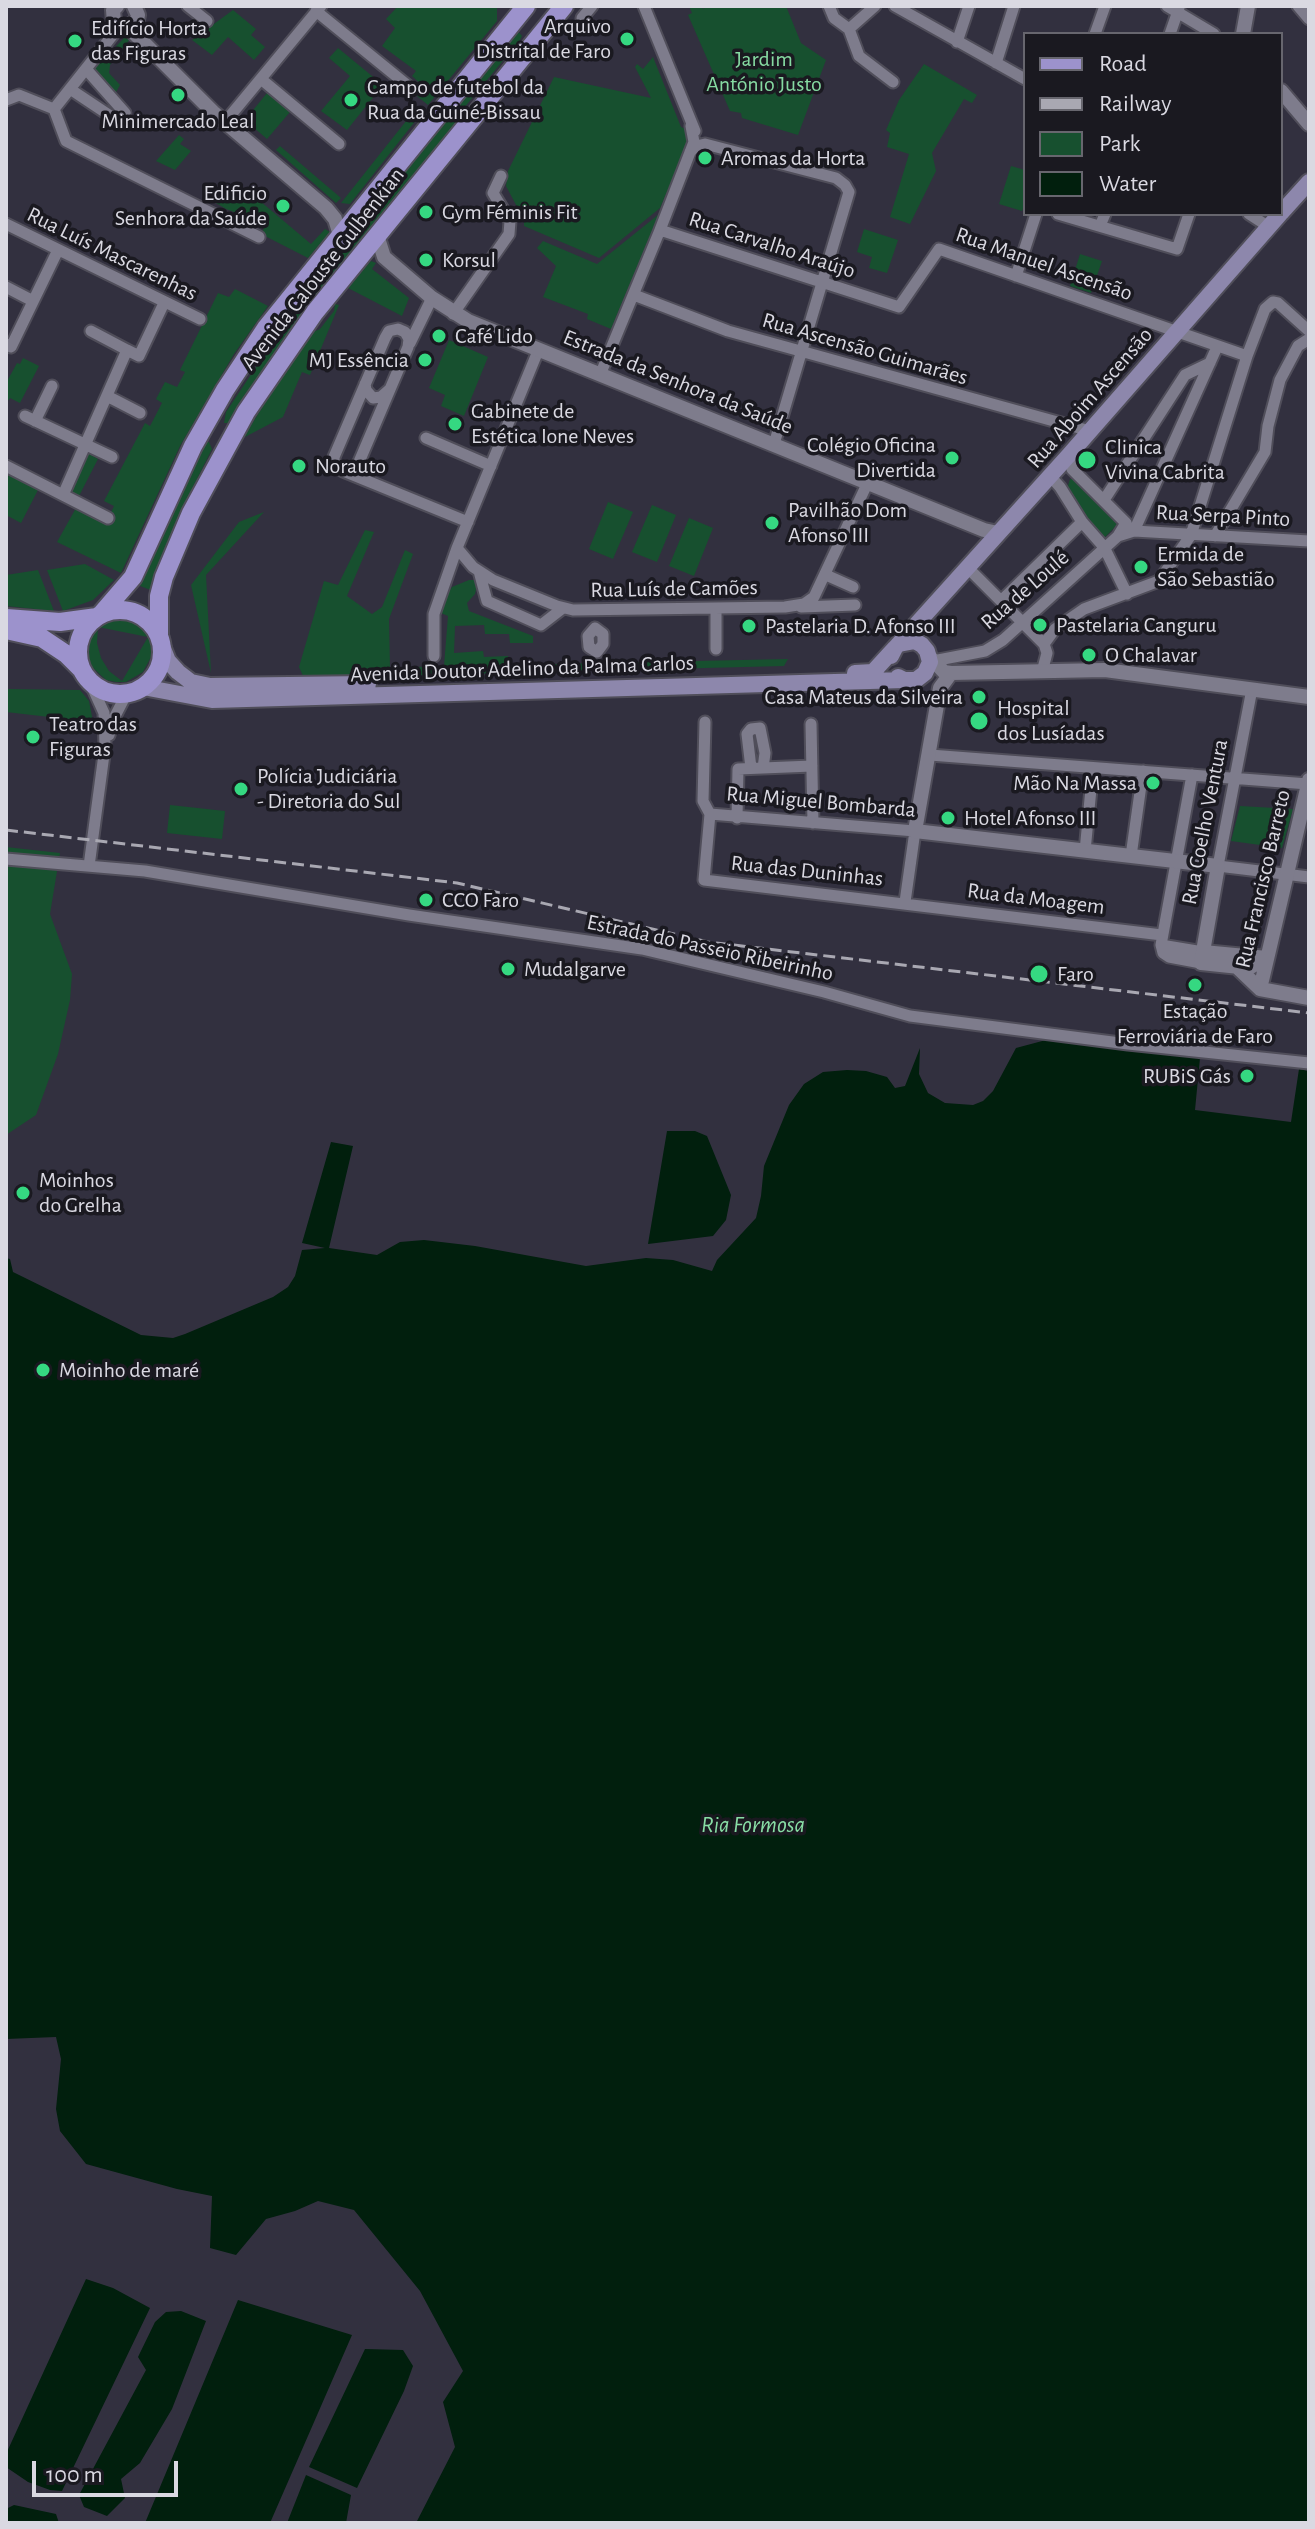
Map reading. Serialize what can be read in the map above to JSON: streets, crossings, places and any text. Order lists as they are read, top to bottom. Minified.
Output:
{"streets":{"main road":["Avenida Calouste Gulbenkian","Rua Aboim Ascensão","Avenida Doutor Adelino da Palma Carlos"],"street":["Rua Carvalho Araújo","Rua Luís Mascarenhas","Rua Manuel Ascensão","Rua Ascensão Guimarães","Estrada da Senhora da Saúde","Rua Serpa Pinto","Rua Luís de Camões","Rua de Loulé","Rua Miguel Bombarda","Rua Coelho Ventura","Rua das Duninhas","Rua Francisco Barreto","Rua da Moagem","Estrada do Passeio Ribeirinho"]},"crossings":[["Rua Carvalho Araújo","Rua Manuel Ascensão"],["Rua Manuel Ascensão","Rua Aboim Ascensão"],["Avenida Calouste Gulbenkian","Avenida Doutor Adelino da Palma Carlos"],["Rua Ascensão Guimarães","Rua Aboim Ascensão"],["Estrada da Senhora da Saúde","Rua Aboim Ascensão"],["Rua Aboim Ascensão","Rua de Loulé"],["Rua Aboim Ascensão","Avenida Doutor Adelino da Palma Carlos"],["Rua Serpa Pinto","Rua de Loulé"],["Rua de Loulé","Avenida Doutor Adelino da Palma Carlos"],["Rua Miguel Bombarda","Rua Coelho Ventura"],["Rua Miguel Bombarda","Rua das Duninhas"],["Rua Miguel Bombarda","Rua Francisco Barreto"],["Rua Coelho Ventura","Rua da Moagem"],["Rua das Duninhas","Rua da Moagem"]],"water":["Ria Formosa"],"parks":["Jardim António Justo"],"places":["Arquivo Distrital de Faro","Edifício Horta das Figuras","Minimercado Leal","Campo de futebol da Rua da Guiné-Bissau","Aromas da Horta","Edificio Senhora da Saúde","Gym Féminis Fit","Korsul","Café Lido","MJ Essência","Gabinete de Estética Ione Neves","Colégio Oficina Divertida","Clinica Vivina Cabrita","Norauto","Pavilhão Dom Afonso III","Ermida de São Sebastião","Pastelaria Canguru","Pastelaria D. Afonso III","O Chalavar","Casa Mateus da Silveira","Hospital dos Lusíadas","Teatro das Figuras","Mão Na Massa","Polícia Judiciária - Diretoria do Sul","Hotel Afonso III","CCO Faro","Mudalgarve","Faro","Estação Ferroviária de Faro","RUBiS Gás","Moinhos do Grelha","Moinho de maré"],"legend":["Road","Railway","Park","Water"],"scale_bar":"100 m"}
